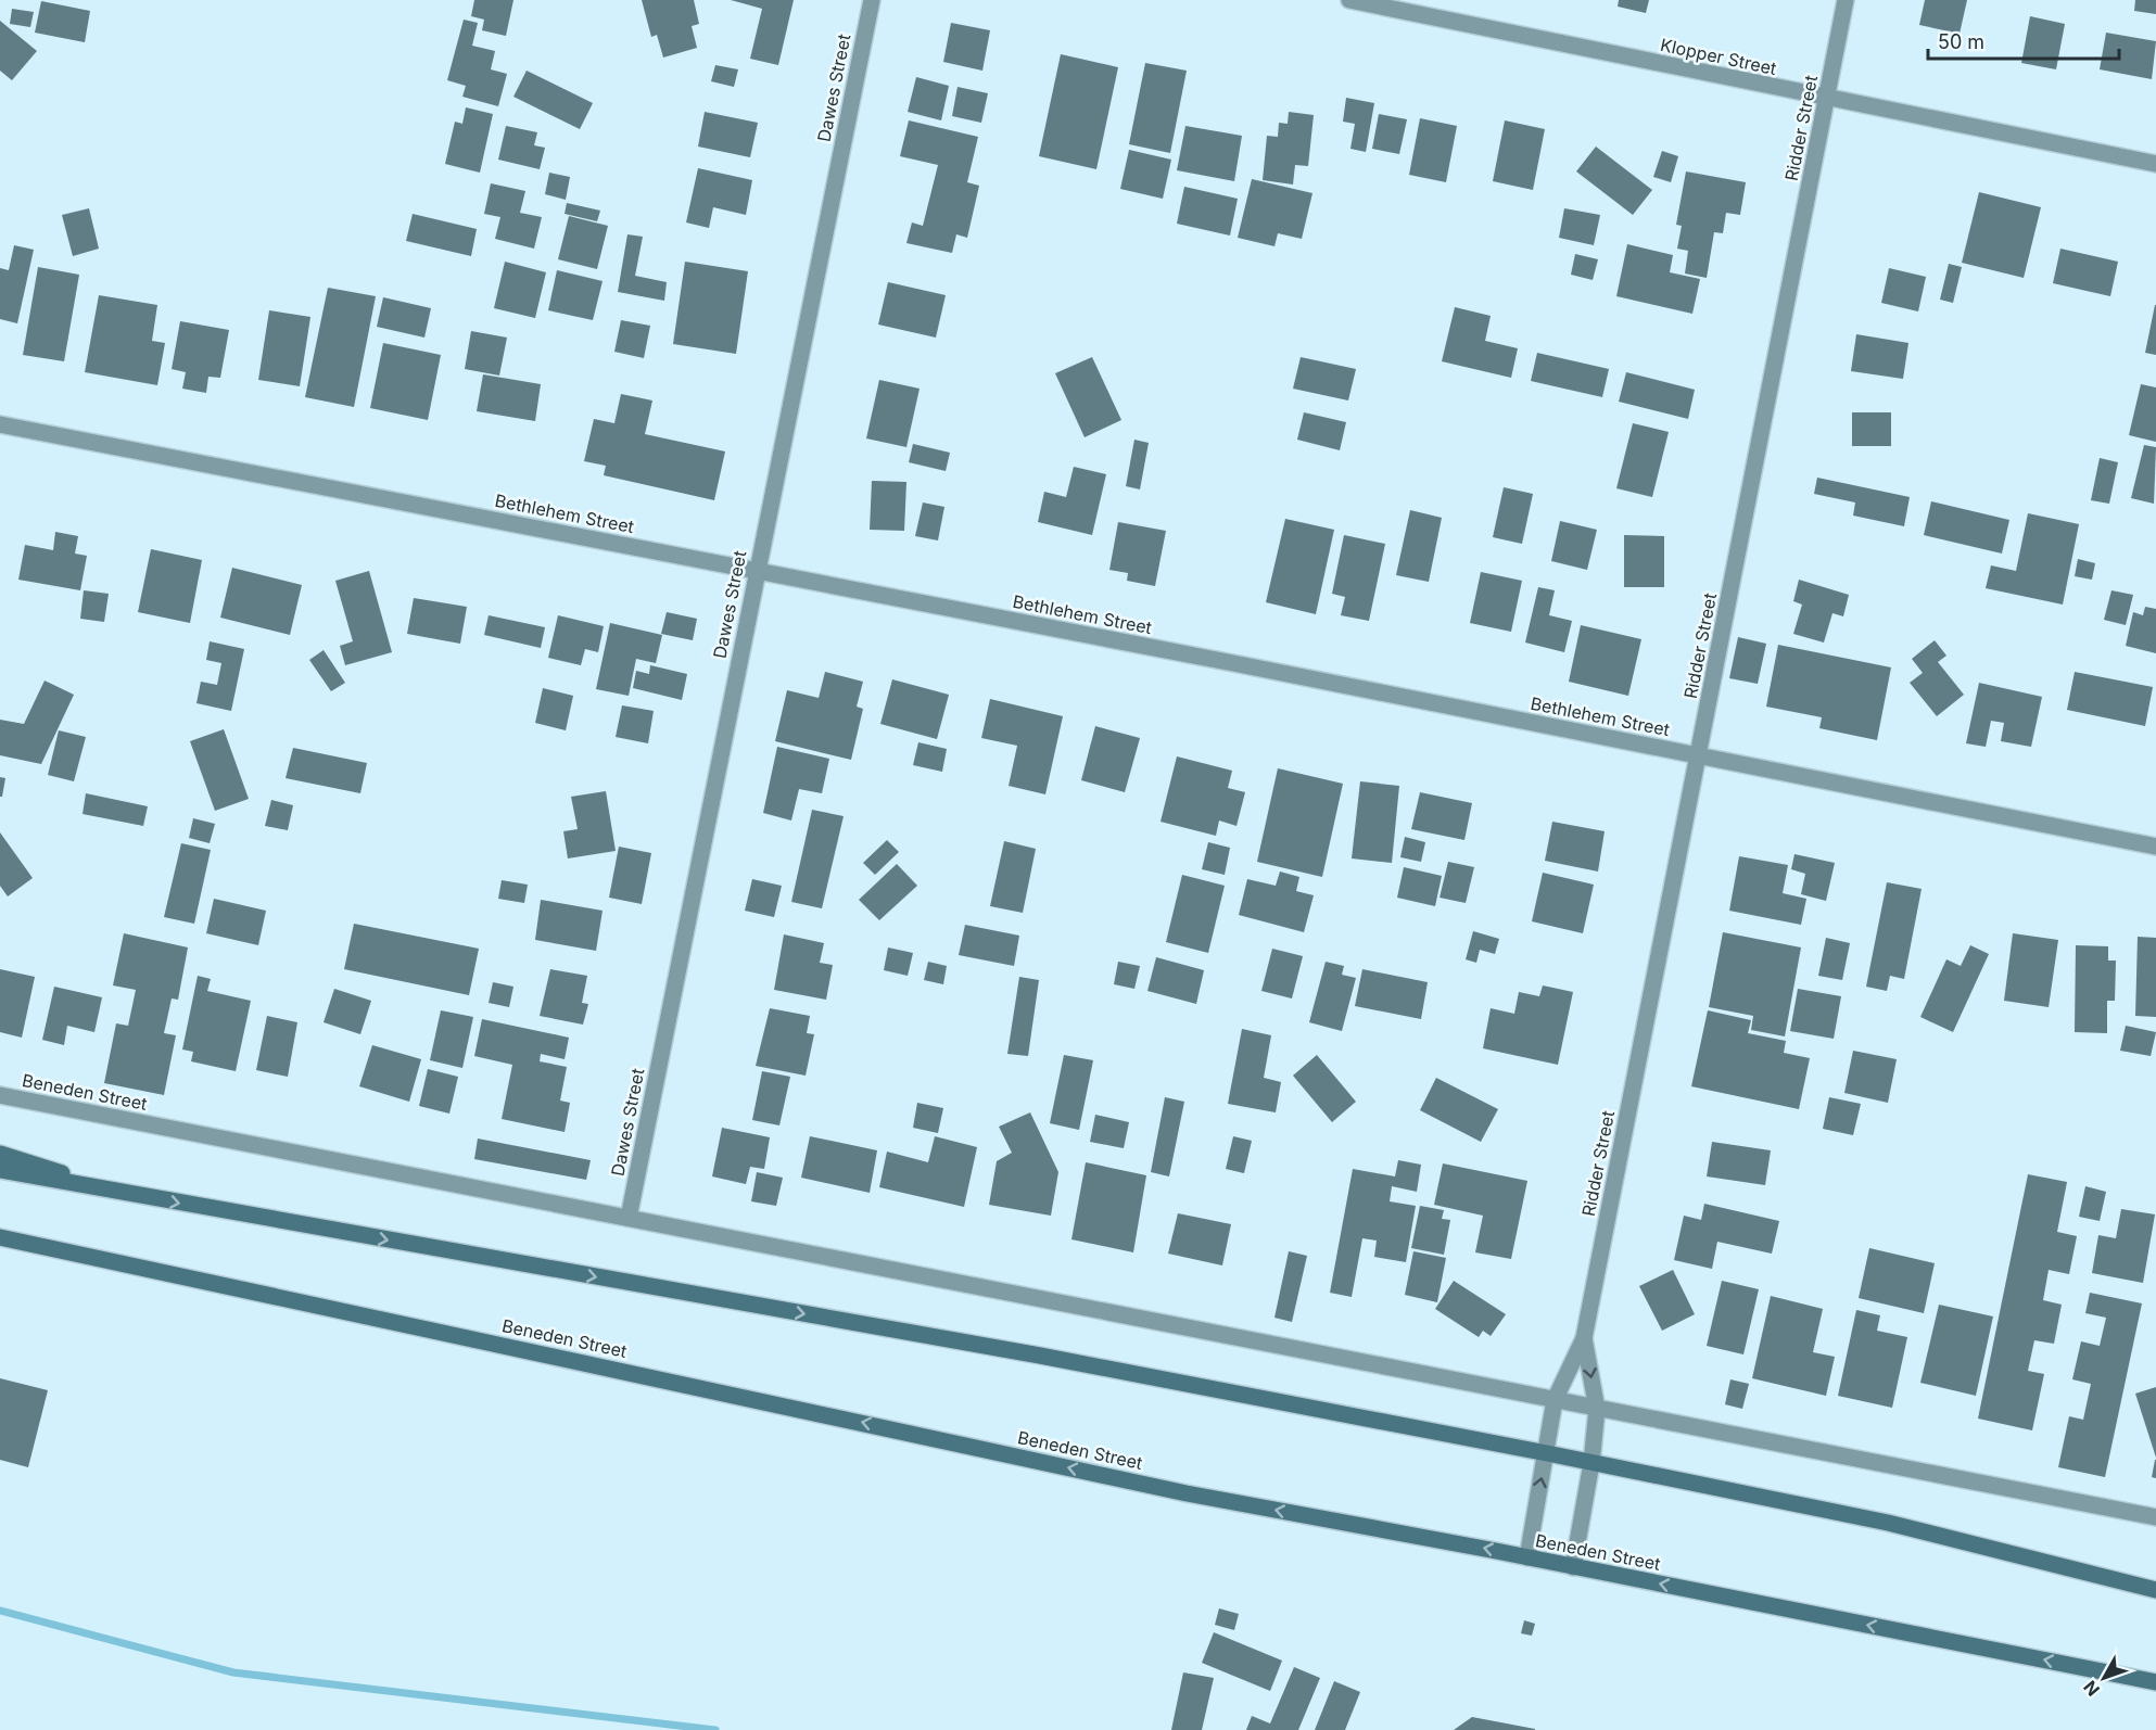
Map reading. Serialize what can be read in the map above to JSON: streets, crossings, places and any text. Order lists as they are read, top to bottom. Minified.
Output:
{"streets":{"main road":["Beneden Street"],"street":["Klopper Street","Dawes Street","Ridder Street","Bethlehem Street"]},"crossings":[["Klopper Street","Ridder Street"],["Dawes Street","Bethlehem Street"],["Dawes Street","Beneden Street"],["Ridder Street","Bethlehem Street"],["Ridder Street","Beneden Street"]],"one_way":["Beneden Street"],"scale_bar":"50 m","north":"bottom left"}
